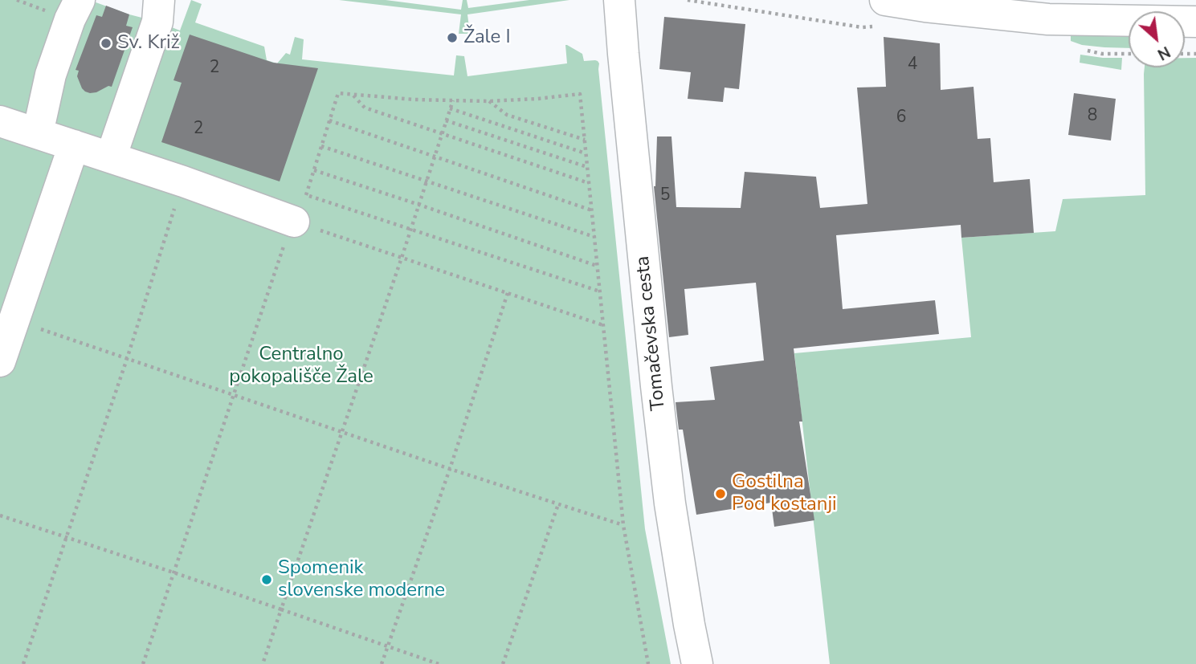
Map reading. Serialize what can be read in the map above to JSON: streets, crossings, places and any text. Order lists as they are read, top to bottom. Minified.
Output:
{"streets":{"street":["Tomačevska cesta"]},"parks":["Centralno pokopališče Žale"],"places":["Žale I","Sv. Križ","Gostilna Pod kostanji","Spomenik slovenske moderne"],"house_numbers":["4","2","8","6","2","5"],"north":"bottom right"}
